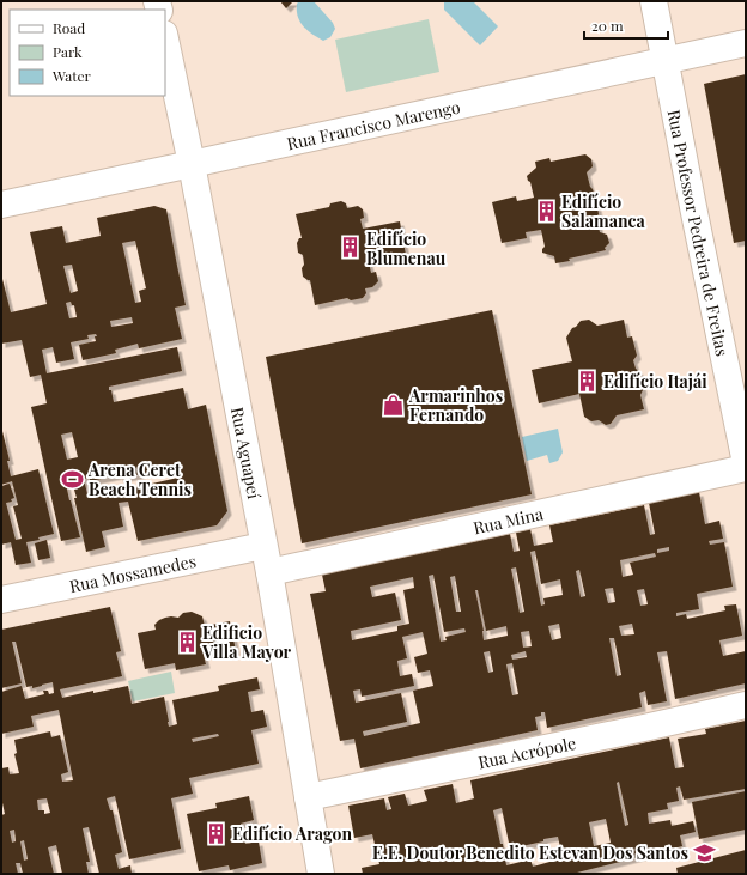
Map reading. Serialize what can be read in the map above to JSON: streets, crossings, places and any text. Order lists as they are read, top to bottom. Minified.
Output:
{"streets":{"street":["Rua Francisco Marengo","Rua Professor Pedreira de Freitas","Rua Aguapeí","Rua Mina","Rua Mossamedes","Rua Acrópole"]},"crossings":[["Rua Francisco Marengo","Rua Professor Pedreira de Freitas"],["Rua Francisco Marengo","Rua Aguapeí"],["Rua Aguapeí","Rua Mina"],["Rua Aguapeí","Rua Mossamedes"],["Rua Aguapeí","Rua Acrópole"]],"places":{"building":["Edifício Salamanca","Edifício Blumenau","Edifício Itajái","Edificio Villa Mayor","Edifício Aragon"],"shop":["Armarinhos Fernando"],"sports":["Arena Ceret Beach Tennis"],"school or university":["E.E. Doutor Benedito Estevan Dos Santos"]},"legend":["Road","Park","Water"],"scale_bar":"20 m"}
